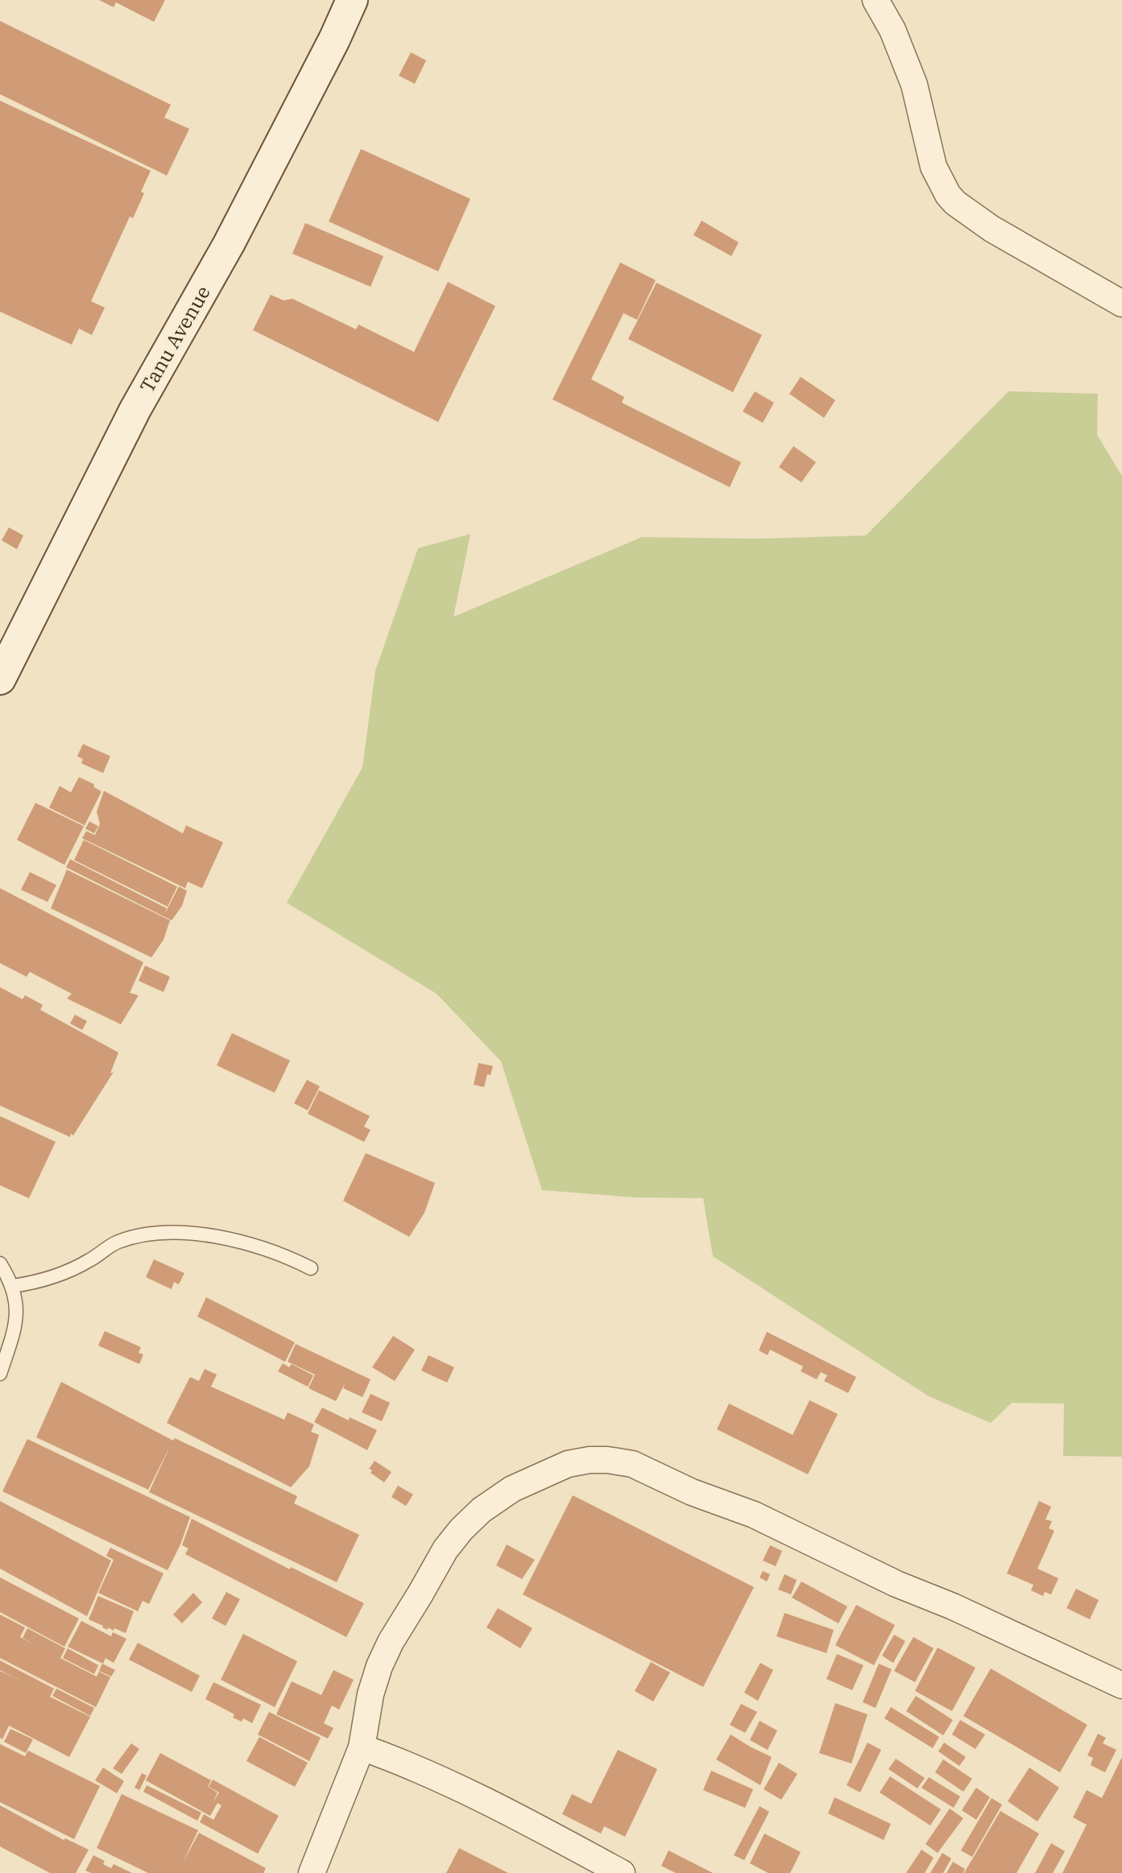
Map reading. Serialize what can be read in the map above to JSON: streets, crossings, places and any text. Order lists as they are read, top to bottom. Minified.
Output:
{"streets":{"street":["Tanu Avenue"]}}
